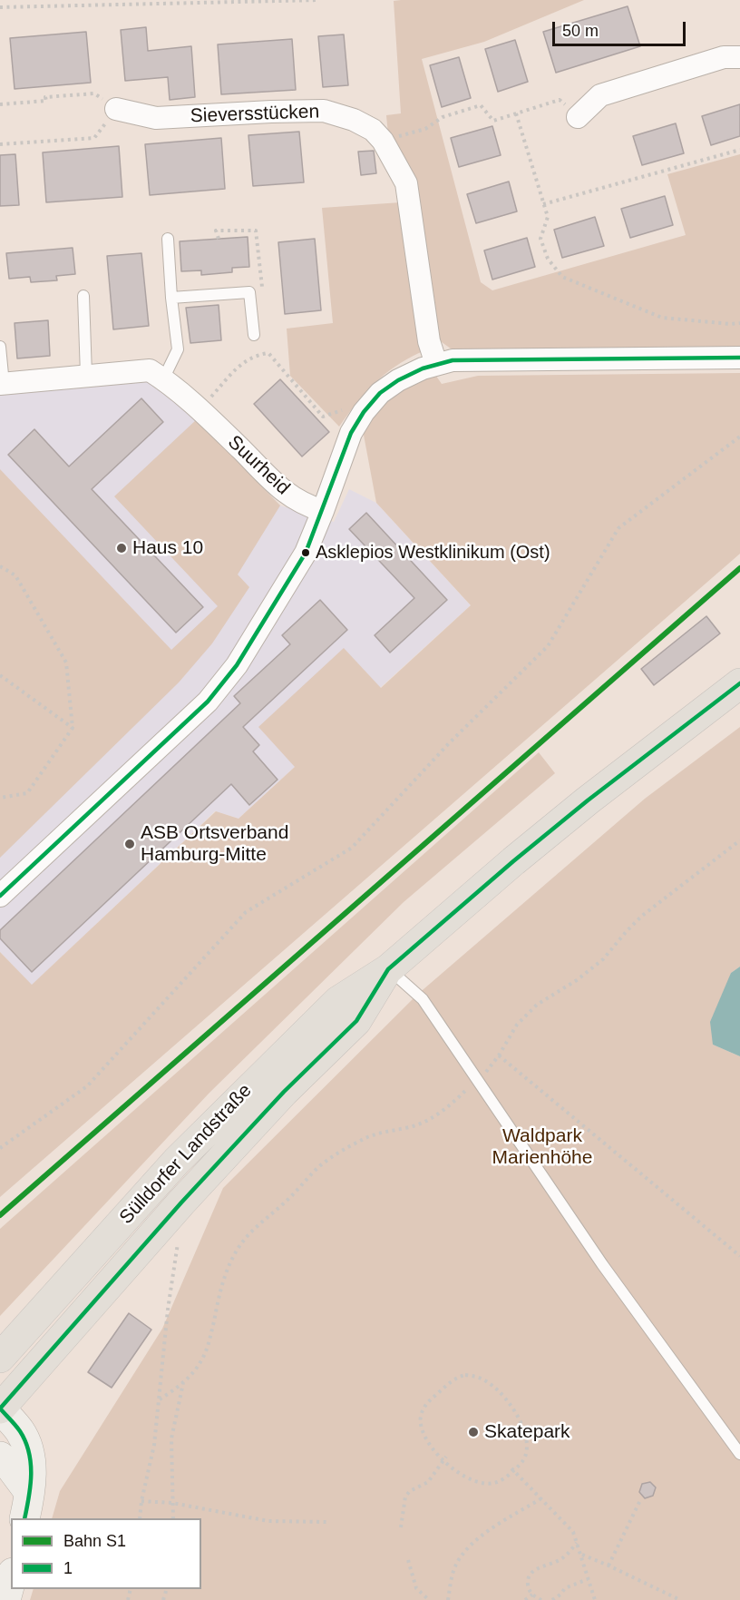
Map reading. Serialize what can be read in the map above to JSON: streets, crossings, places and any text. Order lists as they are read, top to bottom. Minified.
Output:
{"streets":{"main road":["Sülldorfer Landstraße"],"street":["Sieversstücken","Suurheid"]},"parks":["Waldpark Marienhöhe"],"places":["Haus 10","Asklepios Westklinikum (Ost)","ASB Ortsverband Hamburg-Mitte","Skatepark"],"lines":["transit line 1","rail line S1"],"legend":["Bahn S1","1"],"scale_bar":"50 m"}
